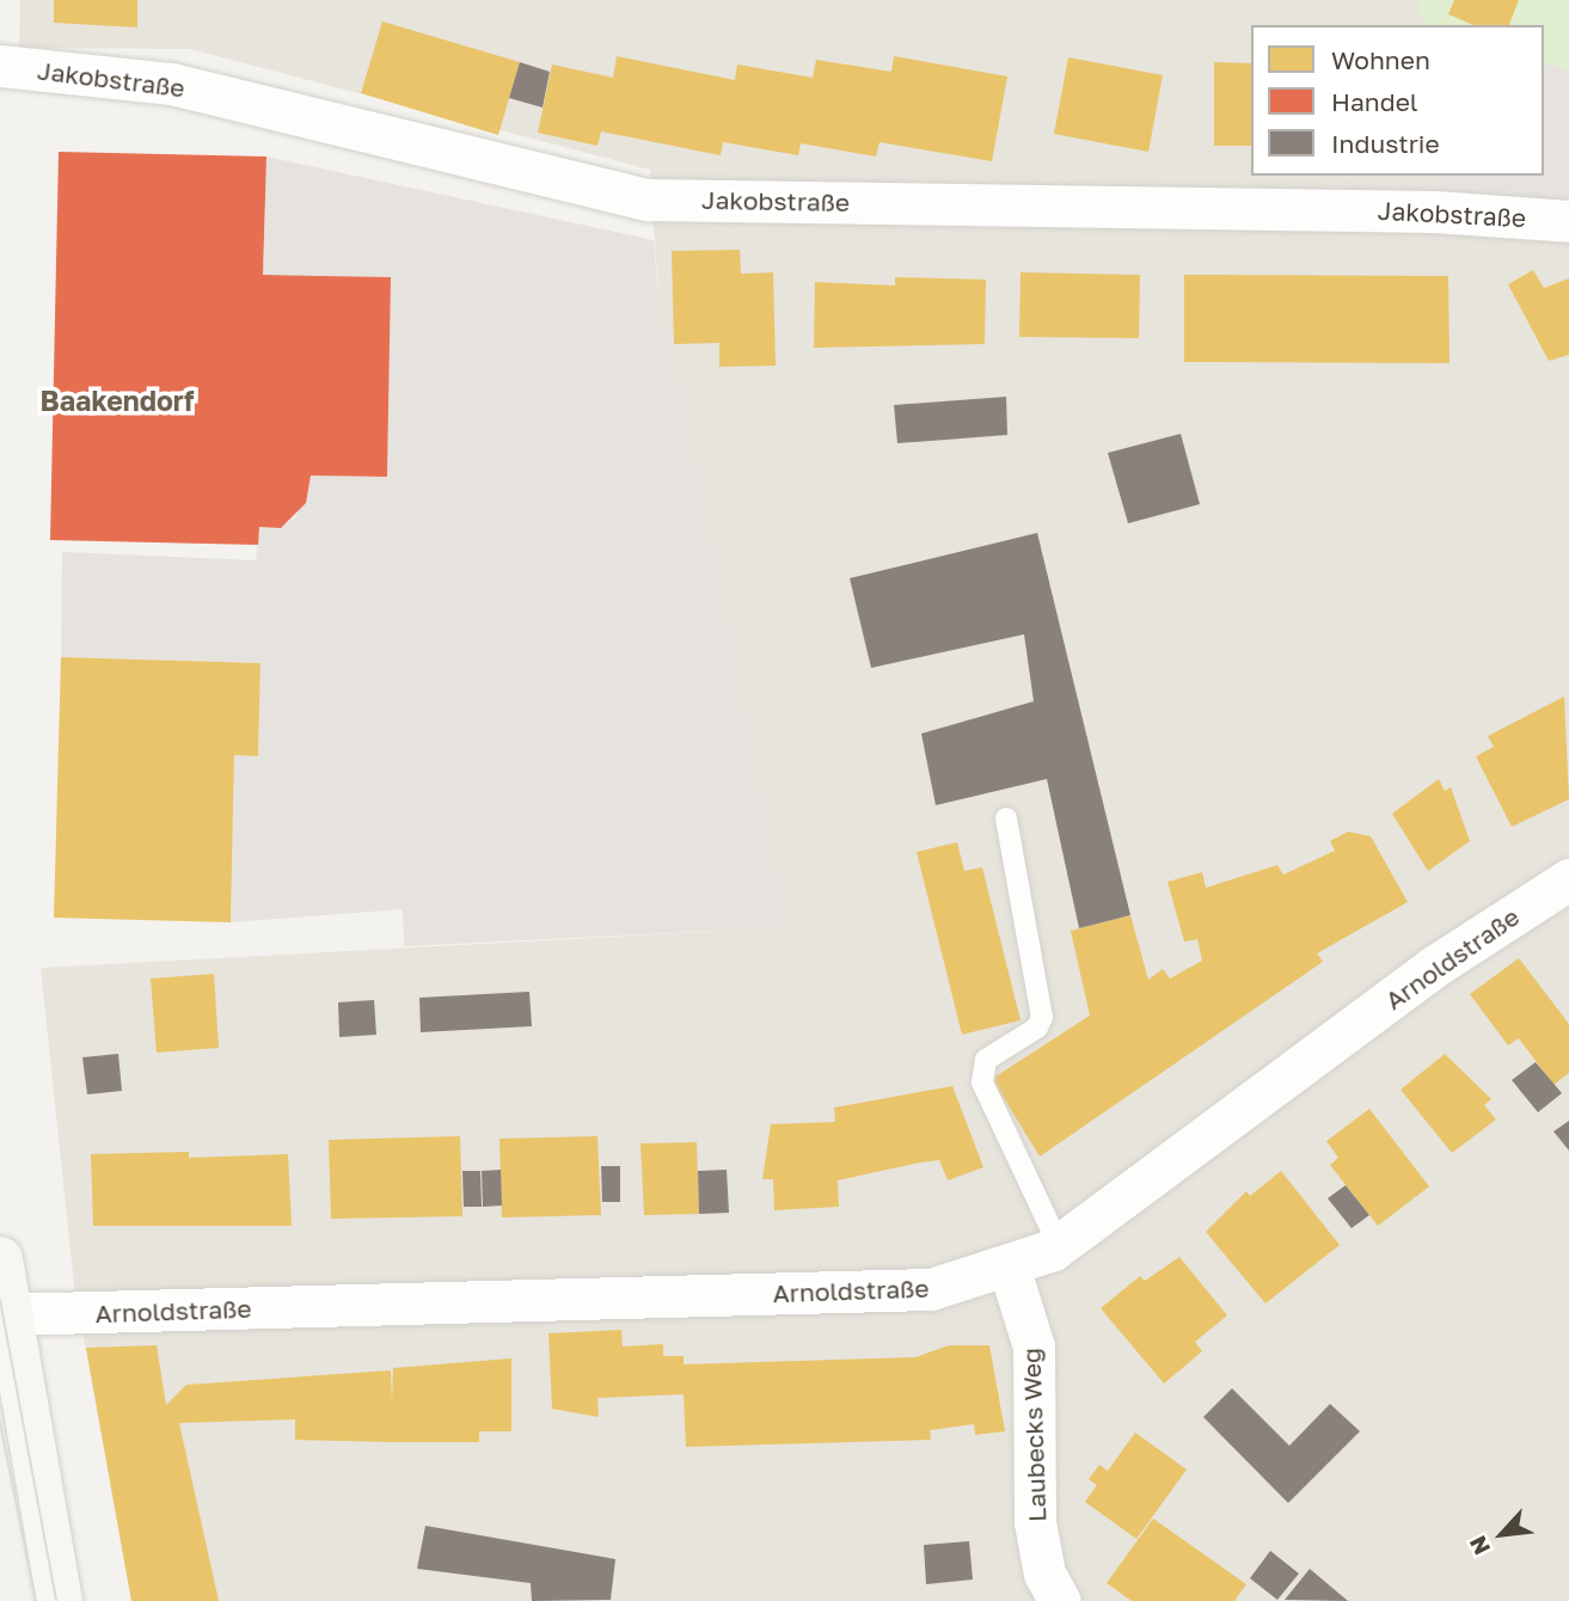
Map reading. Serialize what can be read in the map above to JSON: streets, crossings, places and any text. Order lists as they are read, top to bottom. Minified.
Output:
{"streets":{"street":["Jakobstraße","Arnoldstraße","Laubecks Weg"]},"crossings":[["Arnoldstraße","Laubecks Weg"]],"districts":["Baakendorf"],"legend":["Wohnen","Handel","Industrie"],"north":"bottom left"}
